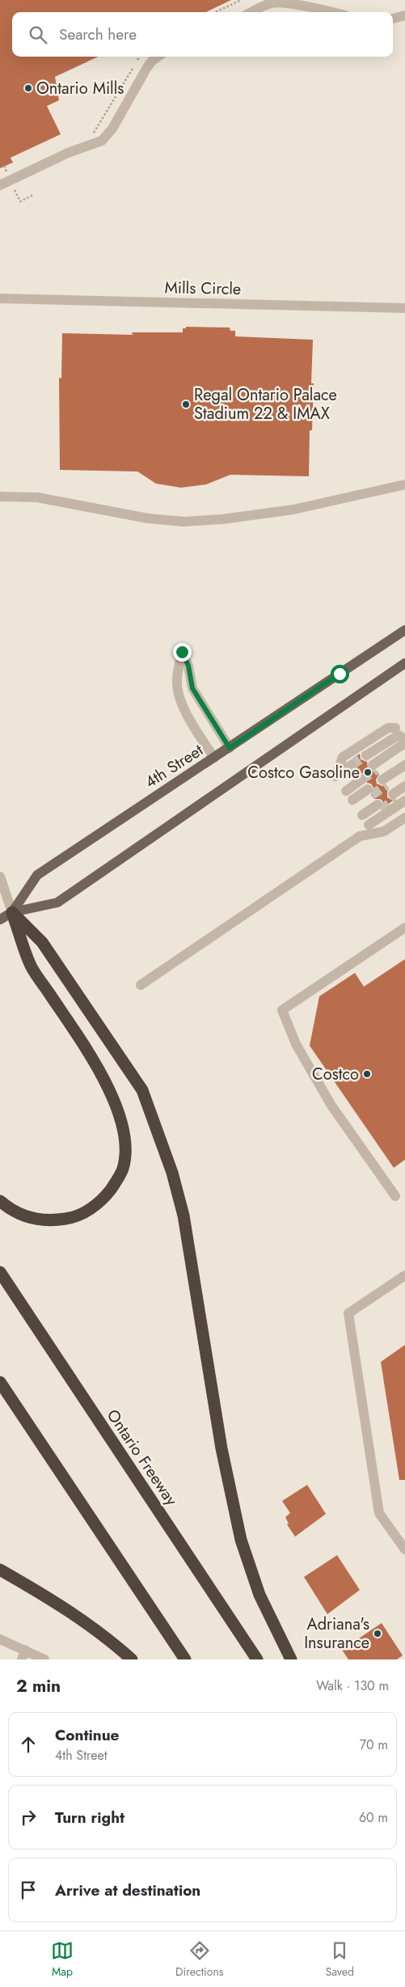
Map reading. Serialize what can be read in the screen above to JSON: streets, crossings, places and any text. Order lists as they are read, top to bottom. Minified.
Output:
{"streets":{"highway":["Ontario Freeway"],"main road":["4th Street"],"street":["Mills Circle"]},"places":["Ontario Mills","Regal Ontario Palace Stadium 22 & IMAX","Costco Gasoline","Costco","Adriana's Insurance"],"page":{"search":"Search here","heading":["2 min","Walk · 130 m"],"list":[["Continue","4th Street","70 m"],["Turn right","60 m"],"Arrive at destination"],"nav":["Map","Directions","Saved"]}}
